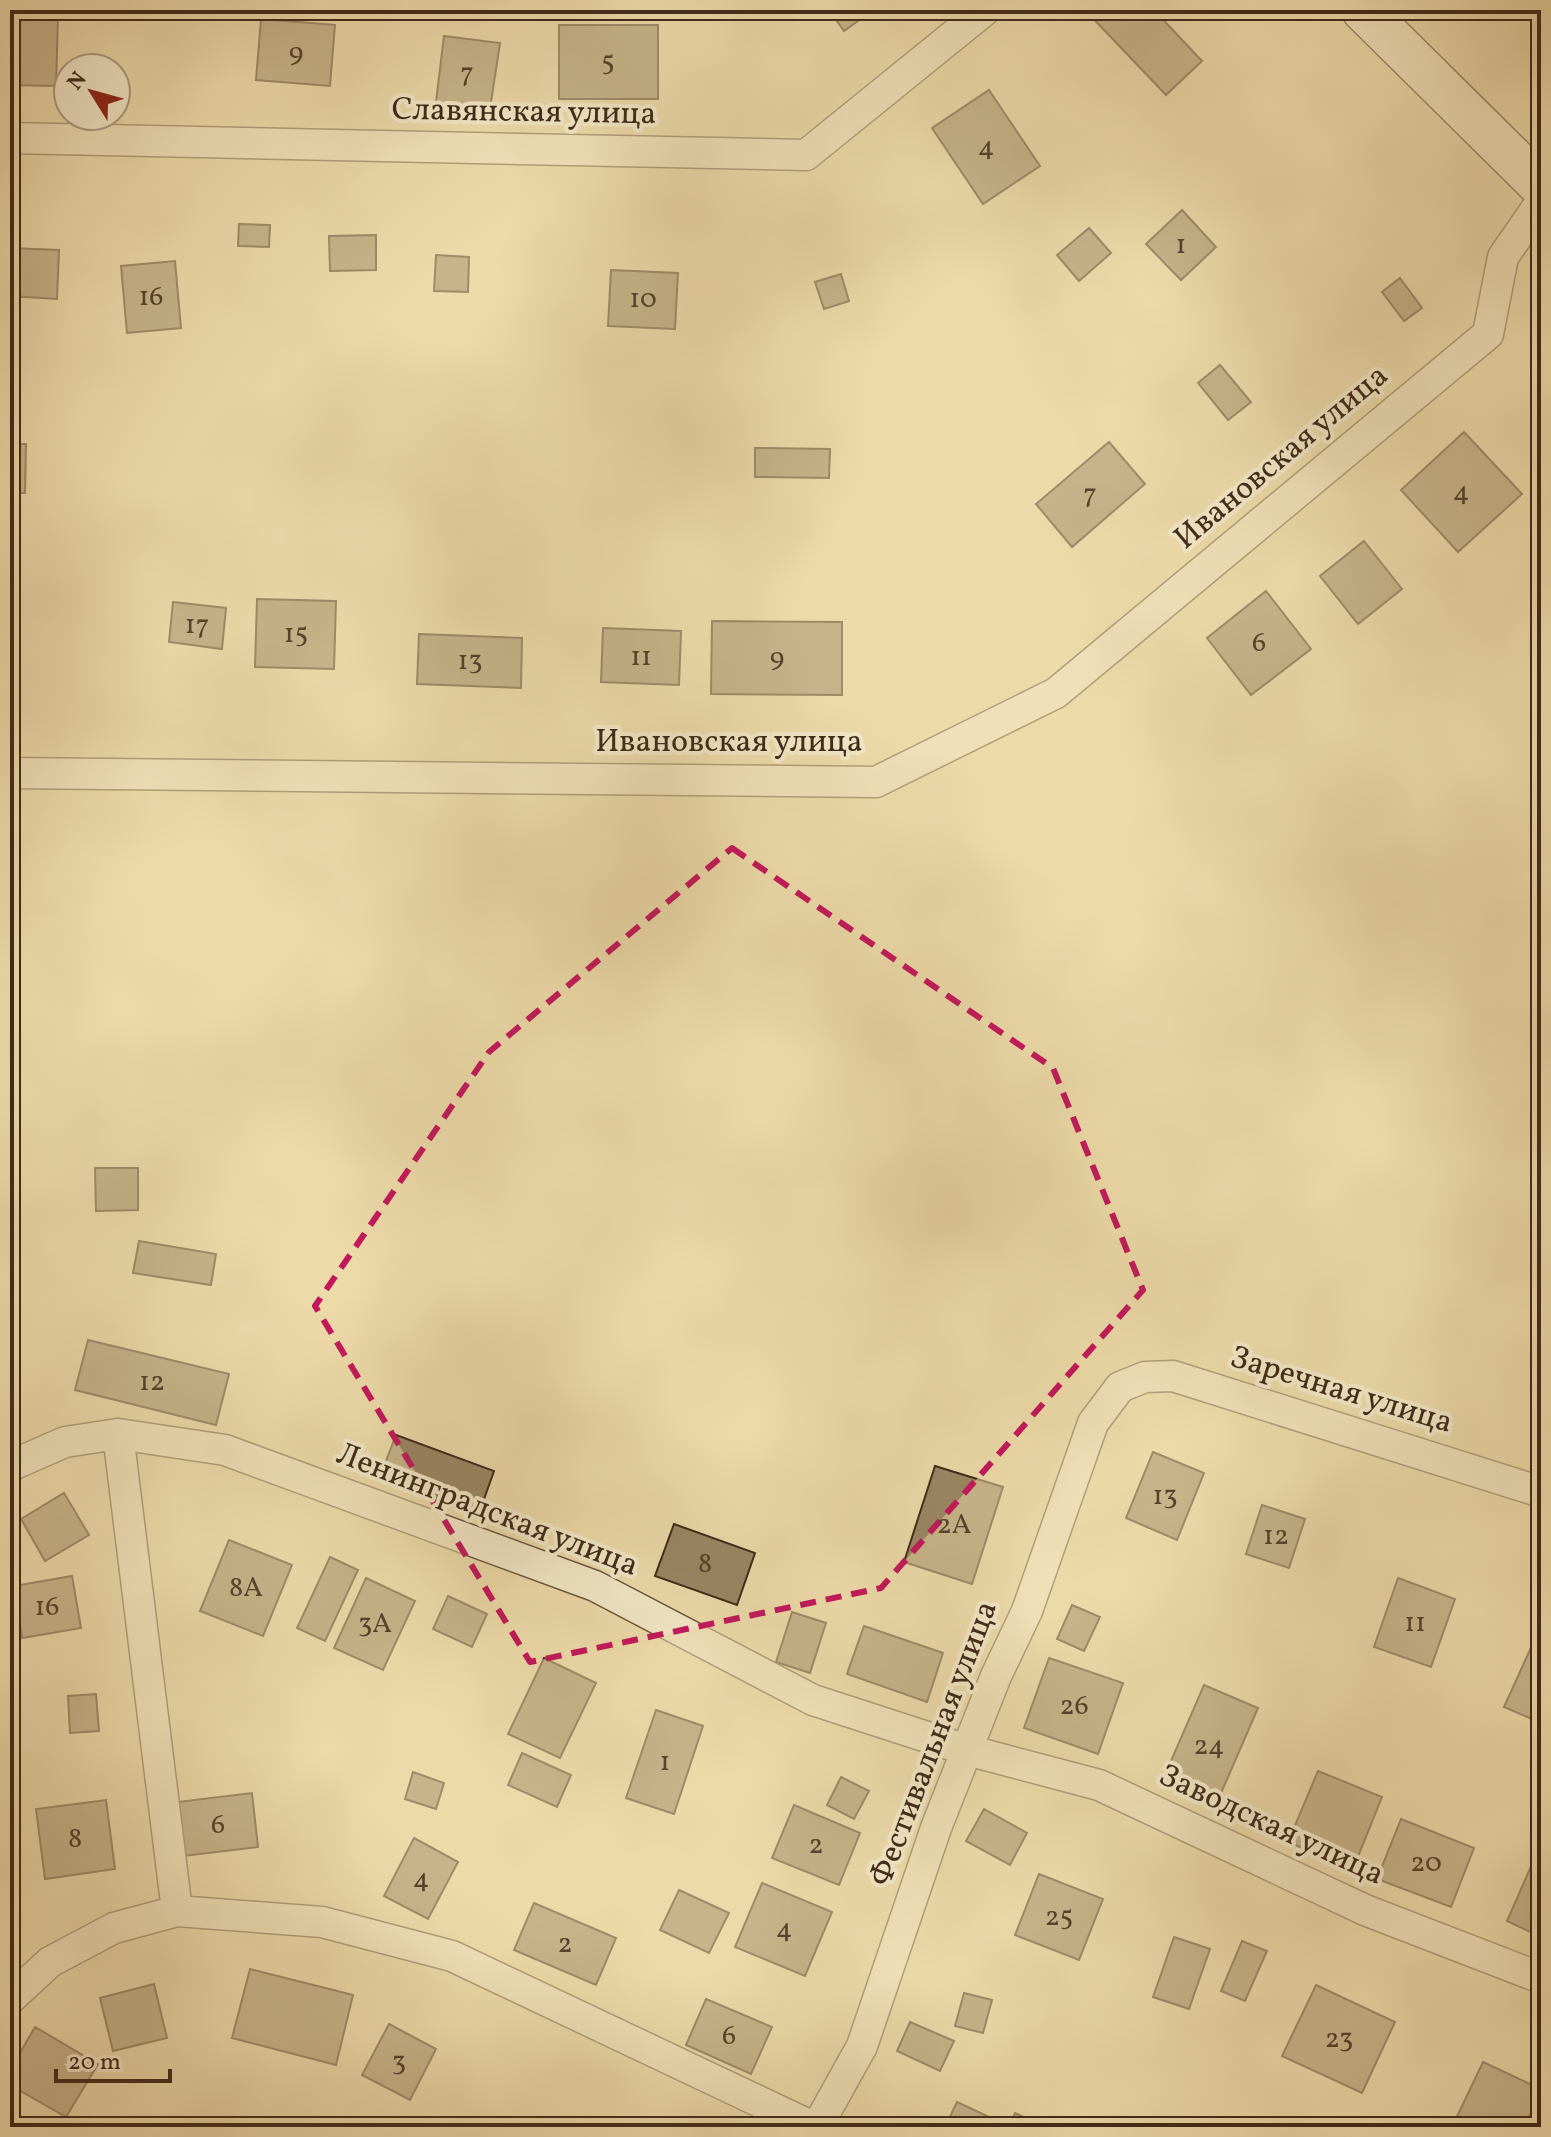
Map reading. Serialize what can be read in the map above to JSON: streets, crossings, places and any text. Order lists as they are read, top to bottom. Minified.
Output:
{"streets":{"street":["Славянская улица","Ивановская улица","Заречная улица","Ленинградская улица","Фестивальная улица","Заводская улица"]},"crossings":[["Заречная улица","Фестивальная улица"],["Ленинградская улица","Фестивальная улица"],["Ленинградская улица","Заводская улица"],["Фестивальная улица","Заводская улица"]],"house_numbers":["9","5","7","4","1","16","10","4","7","17","15","6","11","9","13","12","13","2А","12","8","8А","16","11","3А","26","24","1","6","8","2","20","4","25","4","2","6","23","3"],"scale_bar":"20 m","north":"top left"}
